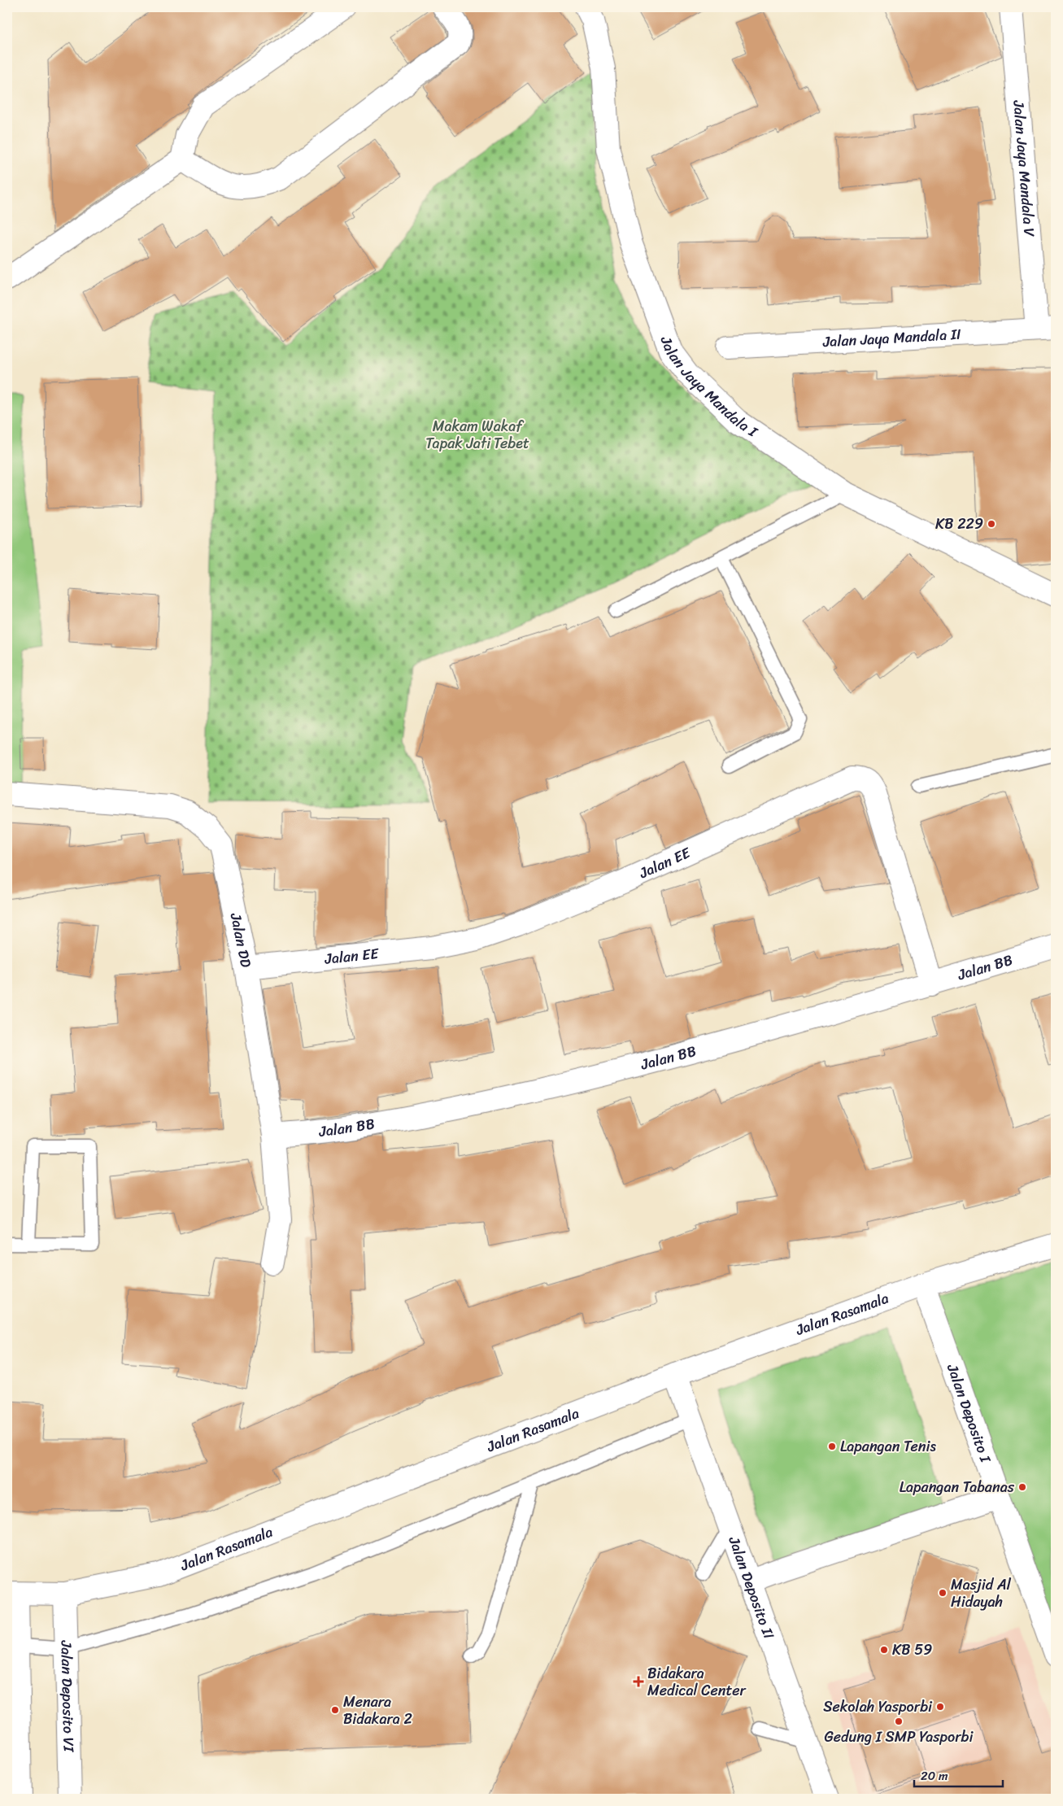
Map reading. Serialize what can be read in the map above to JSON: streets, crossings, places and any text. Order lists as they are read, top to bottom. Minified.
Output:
{"streets":{"street":["Jalan Jaya Mandala V","Jalan Jaya Mandala II","Jalan Jaya Mandala I","Jalan EE","Jalan DD","Jalan BB","Jalan Rasamala","Jalan Deposito I","Jalan Deposito II","Jalan Deposito VI"]},"crossings":[["Jalan Jaya Mandala V","Jalan Jaya Mandala II"],["Jalan EE","Jalan DD"],["Jalan EE","Jalan BB"],["Jalan DD","Jalan BB"],["Jalan Rasamala","Jalan Deposito I"],["Jalan Rasamala","Jalan Deposito II"],["Jalan Rasamala","Jalan Deposito VI"]],"parks":["Makam Wakaf Tapak Jati Tebet"],"places":{"other":["KB 229","Lapangan Tenis","Lapangan Tabanas","Masjid Al Hidayah","KB 59","Sekolah Yasporbi","Menara Bidakara 2","Gedung I SMP Yasporbi"],"health":["Bidakara Medical Center"]},"scale_bar":"20 m"}
